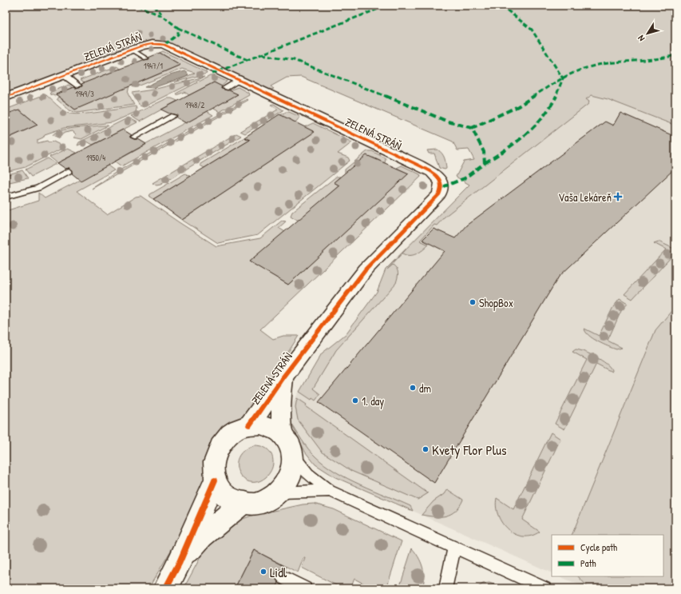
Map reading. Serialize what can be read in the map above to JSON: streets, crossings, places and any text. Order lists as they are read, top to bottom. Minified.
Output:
{"streets":{"street":["ZELENÁ STRÁŇ"]},"places":{"health":["Vaša Lekáreň"],"other":["ShopBox","dm","1. day","Kvety Flor Plus","Lidl"]},"house_numbers":["1947/1","1949/3","1948/2","1950/4"],"legend":["Cycle path","Path"],"north":"bottom left"}
